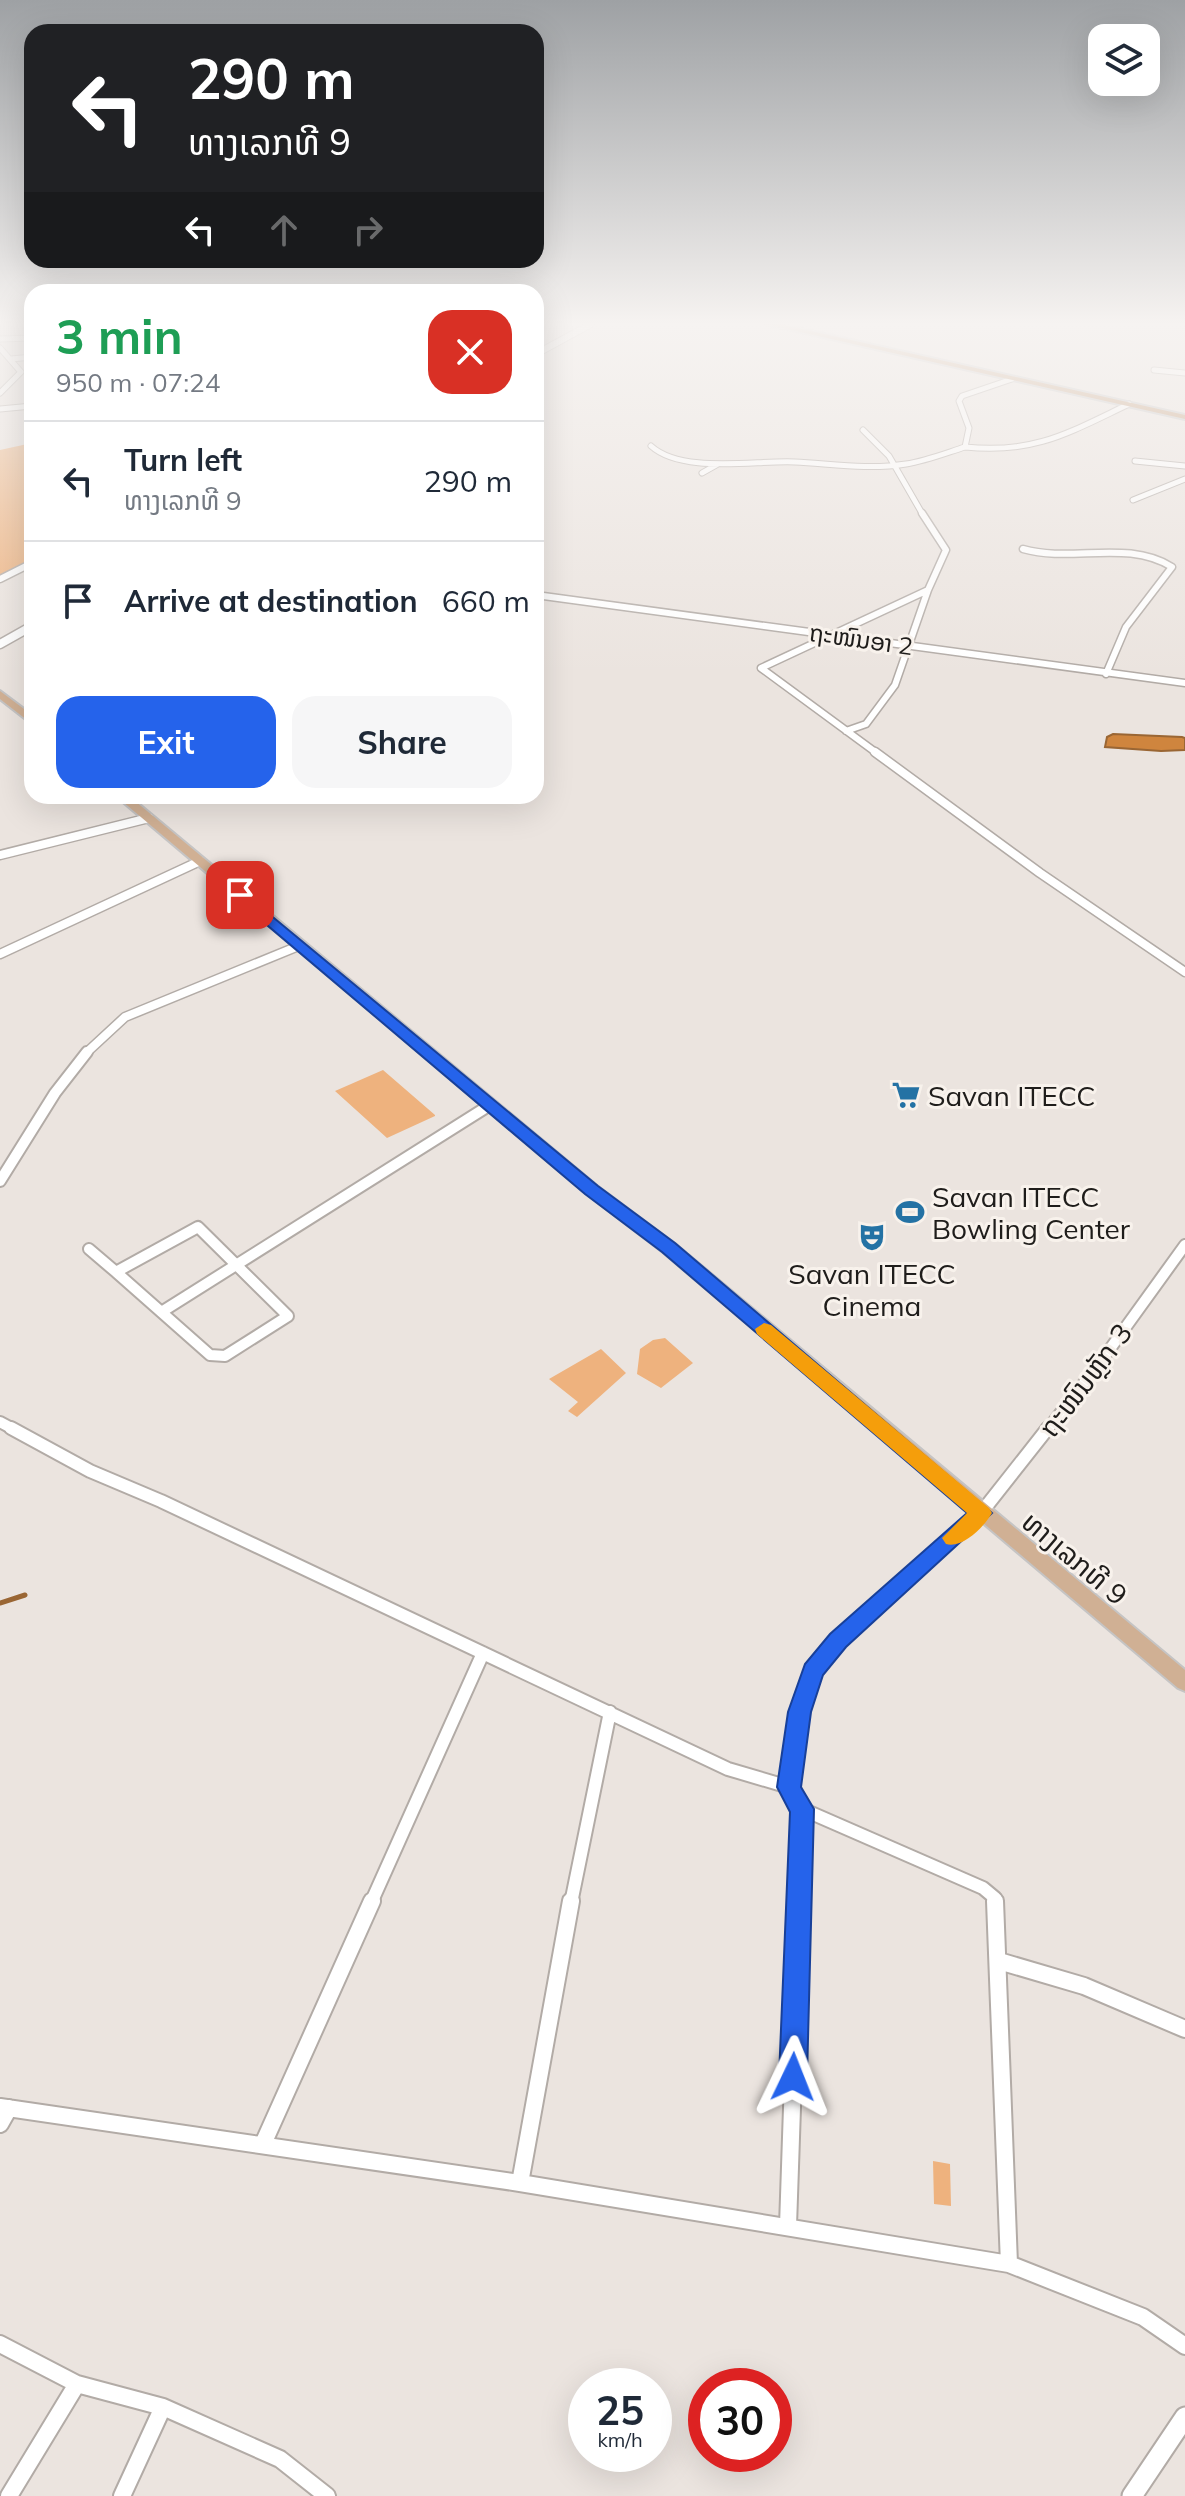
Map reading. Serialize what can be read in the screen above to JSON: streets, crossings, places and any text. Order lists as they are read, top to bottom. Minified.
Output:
{"streets":{"main road":["ທາງເລກທີ 9"],"street":["ຖະໜົນອາ 2","ຖະໜົນຫຼັກ 3"]},"crossings":[["ຖະໜົນຫຼັກ 3","ທາງເລກທີ 9"]],"places":{"supermarket":["Savan ITECC"],"sports":["Savan ITECC Bowling Center"],"theatre":["Savan ITECC Cinema"]},"page":{"turn":["290 m","ທາງເລກທີ 9"],"heading":["3 min","950 m · 07:24"],"list":[{"name":"Turn left","note":"ທາງເລກທີ 9","value":"290 m"},{"name":"Arrive at destination","value":"660 m"}],"buttons":["Exit","Share"],"speed":"25 km/h","limit":"30"}}
